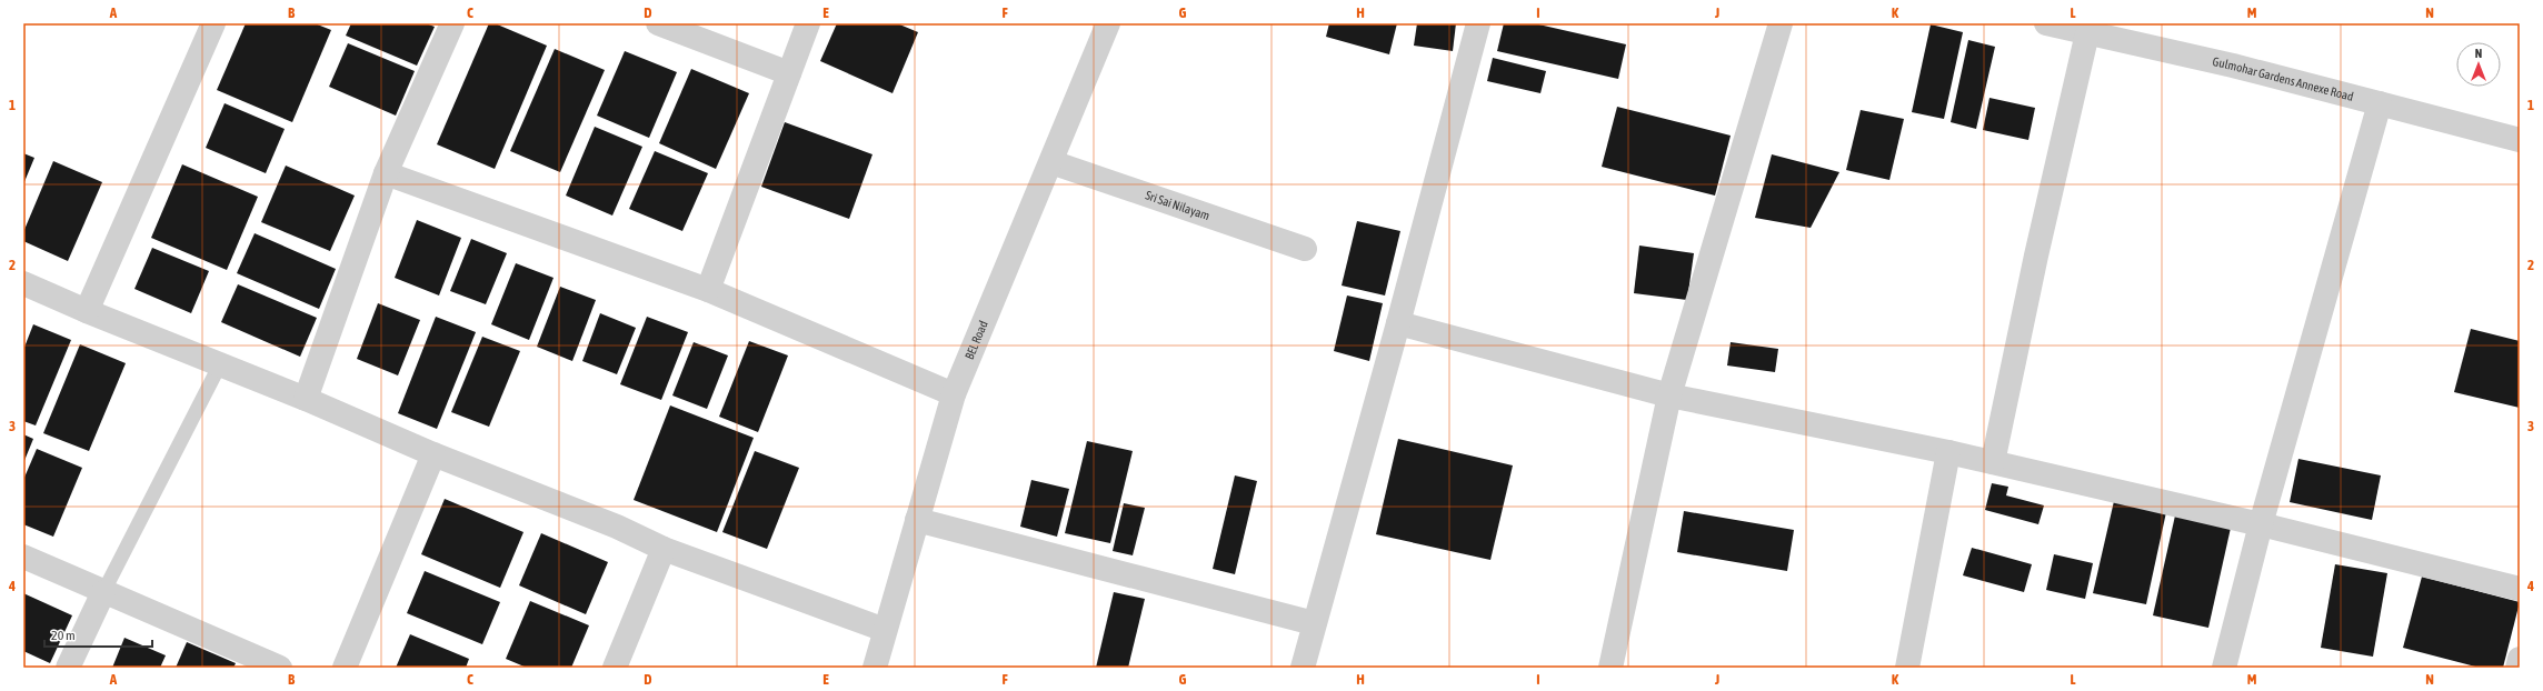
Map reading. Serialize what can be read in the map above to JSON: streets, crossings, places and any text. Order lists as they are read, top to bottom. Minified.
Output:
{"streets":{"street":["Gulmohar Gardens Annexe Road","Sri Sai Nilayam","BEL Road"]},"crossings":[["Sri Sai Nilayam","BEL Road"]],"scale_bar":"20 m","north":"top","grid":{"columns":["A","B","C","D","E","F","G","H","I","J","K","L","M","N"],"rows":["1","2","3","4"]}}
